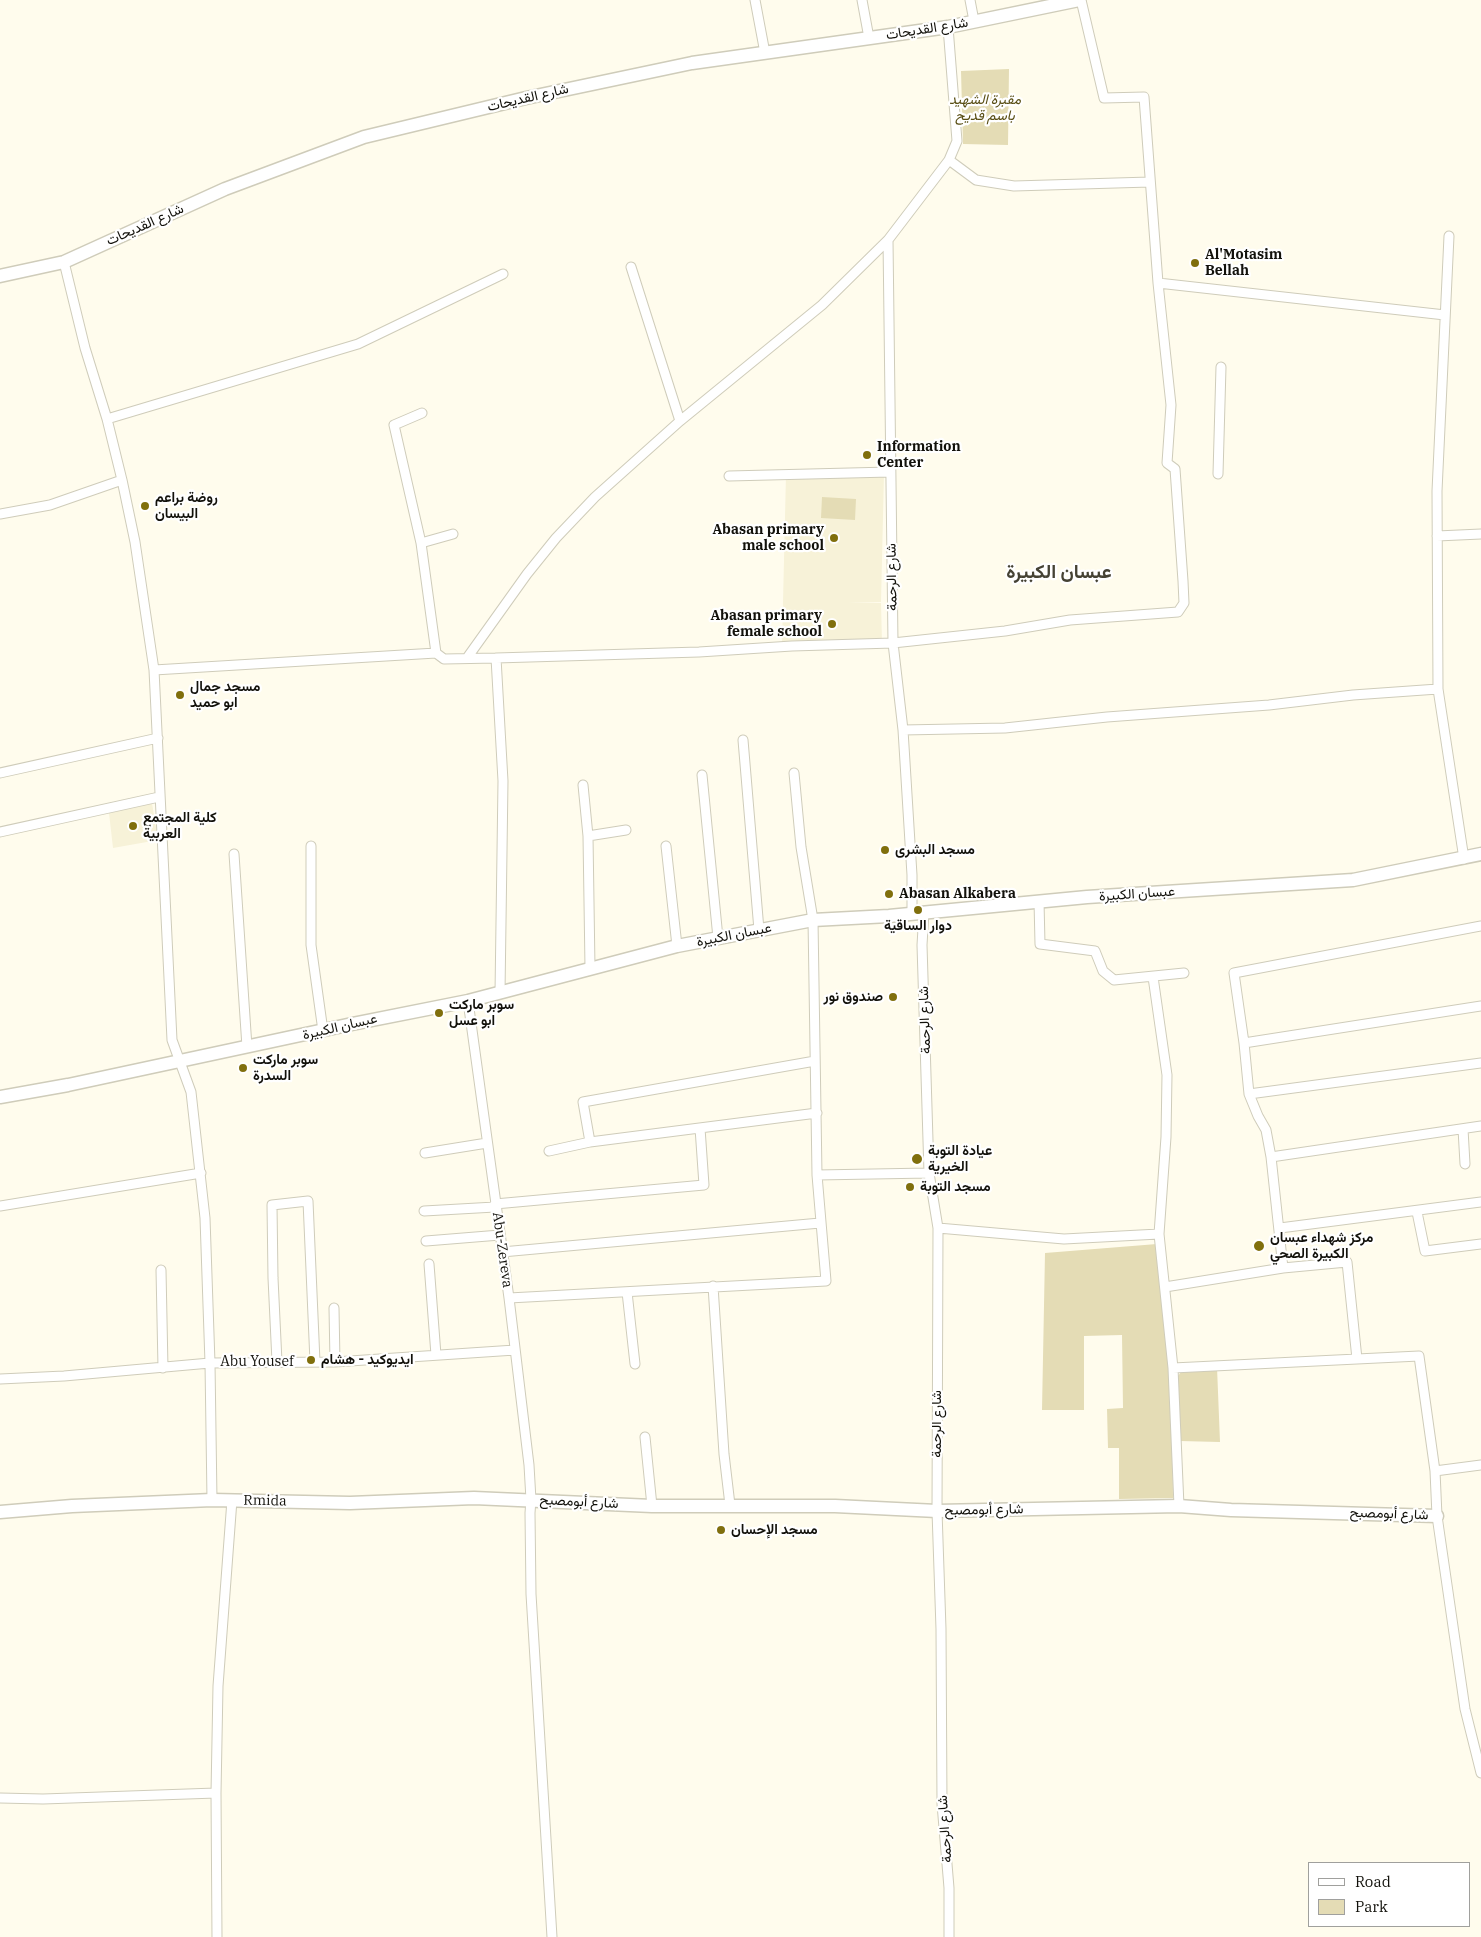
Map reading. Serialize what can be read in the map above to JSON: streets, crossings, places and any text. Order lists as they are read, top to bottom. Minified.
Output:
{"streets":{"street":["شارع القديحات","شارع الرحمة","عبسان الكبيرة","Abu-Zereva","Abu Yousef","Rmida","شارع أبومصبح"]},"crossings":[["شارع الرحمة","عبسان الكبيرة"],["شارع الرحمة","شارع أبومصبح"],["عبسان الكبيرة","Abu-Zereva"],["Abu-Zereva","Abu Yousef"],["Abu-Zereva","Rmida"],["Abu-Zereva","شارع أبومصبح"],["Rmida","شارع أبومصبح"]],"districts":["عبسان الكبيرة"],"parks":["مقبرة الشهيد باسم قديح"],"places":["Al'Motasim Bellah","Information Center","روضة براعم البيسان","Abasan primary male school","Abasan primary female school","مسجد جمال ابو حميد","كلية المجتمع العربية","مسجد البشرى","Abasan Alkabera","دوار الساقية","صندوق نور","سوبر ماركت ابو عسل","سوبر ماركت السدرة","عيادة التوبة الخيرية","مسجد التوبة","مركز شهداء عبسان الكبيرة الصحي","ايديوكيد - هشام","مسجد الإحسان"],"legend":["Road","Park"]}
